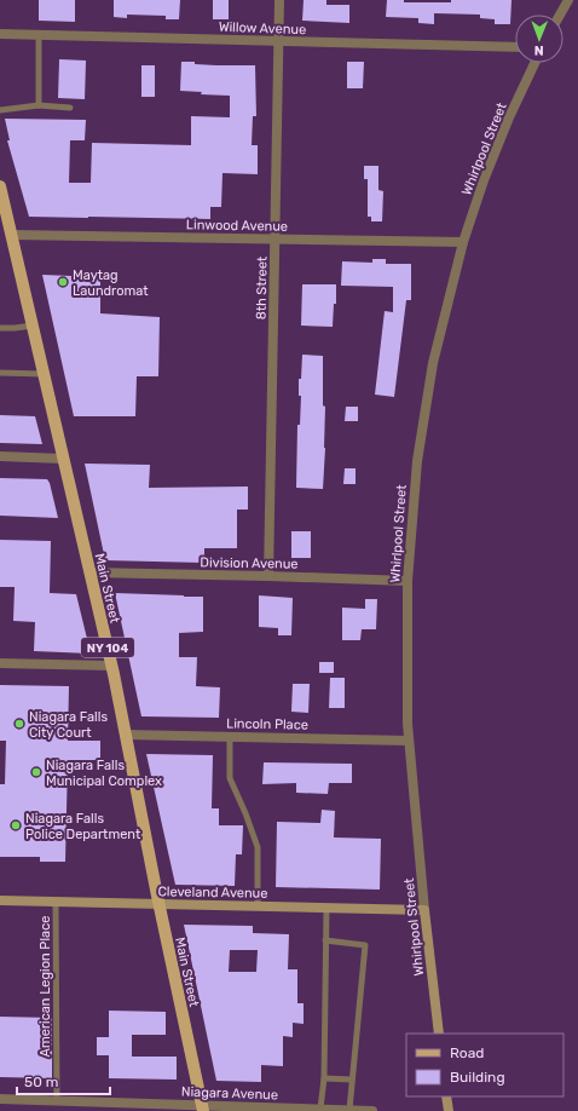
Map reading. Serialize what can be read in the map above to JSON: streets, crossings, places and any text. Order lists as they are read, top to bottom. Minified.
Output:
{"streets":{"main road":["Whirlpool Street","Main Street","NY 104","Cleveland Avenue"],"street":["Willow Avenue","Linwood Avenue","8th Street","Division Avenue","Lincoln Place","Niagara Avenue"],"lane":["American Legion Place"]},"crossings":[["Willow Avenue","8th Street"],["Whirlpool Street","Linwood Avenue"],["Whirlpool Street","Division Avenue"],["Whirlpool Street","Lincoln Place"],["Whirlpool Street","Cleveland Avenue"],["Linwood Avenue","8th Street"],["Linwood Avenue","Main Street"],["8th Street","Division Avenue"],["Division Avenue","Main Street"],["Main Street","Lincoln Place"],["Main Street","Cleveland Avenue"],["Main Street","Niagara Avenue"],["Cleveland Avenue","American Legion Place"],["American Legion Place","Niagara Avenue"]],"places":["Maytag Laundromat","Niagara Falls City Court","Niagara Falls Municipal Complex","Niagara Falls Police Department"],"legend":["Road","Building"],"scale_bar":"50 m","north":"bottom"}
